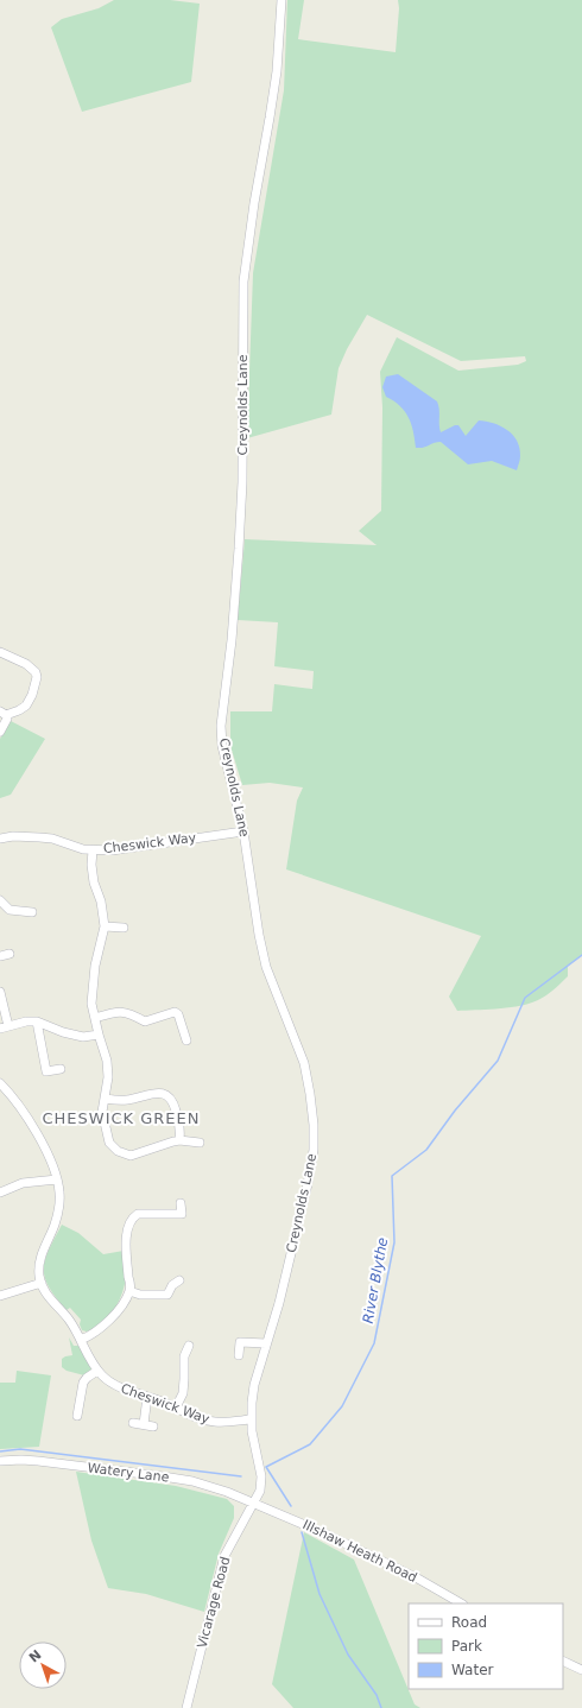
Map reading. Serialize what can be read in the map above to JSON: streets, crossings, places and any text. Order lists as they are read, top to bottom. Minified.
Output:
{"streets":{"street":["Creynolds Lane","Cheswick Way","Watery Lane","Illshaw Heath Road","Vicarage Road"]},"crossings":[["Creynolds Lane","Cheswick Way"],["Creynolds Lane","Watery Lane"],["Creynolds Lane","Illshaw Heath Road"],["Creynolds Lane","Vicarage Road"],["Watery Lane","Illshaw Heath Road"],["Watery Lane","Vicarage Road"],["Illshaw Heath Road","Vicarage Road"]],"districts":["CHESWICK GREEN"],"water":["River Blythe"],"legend":["Road","Park","Water"],"north":"top left"}
